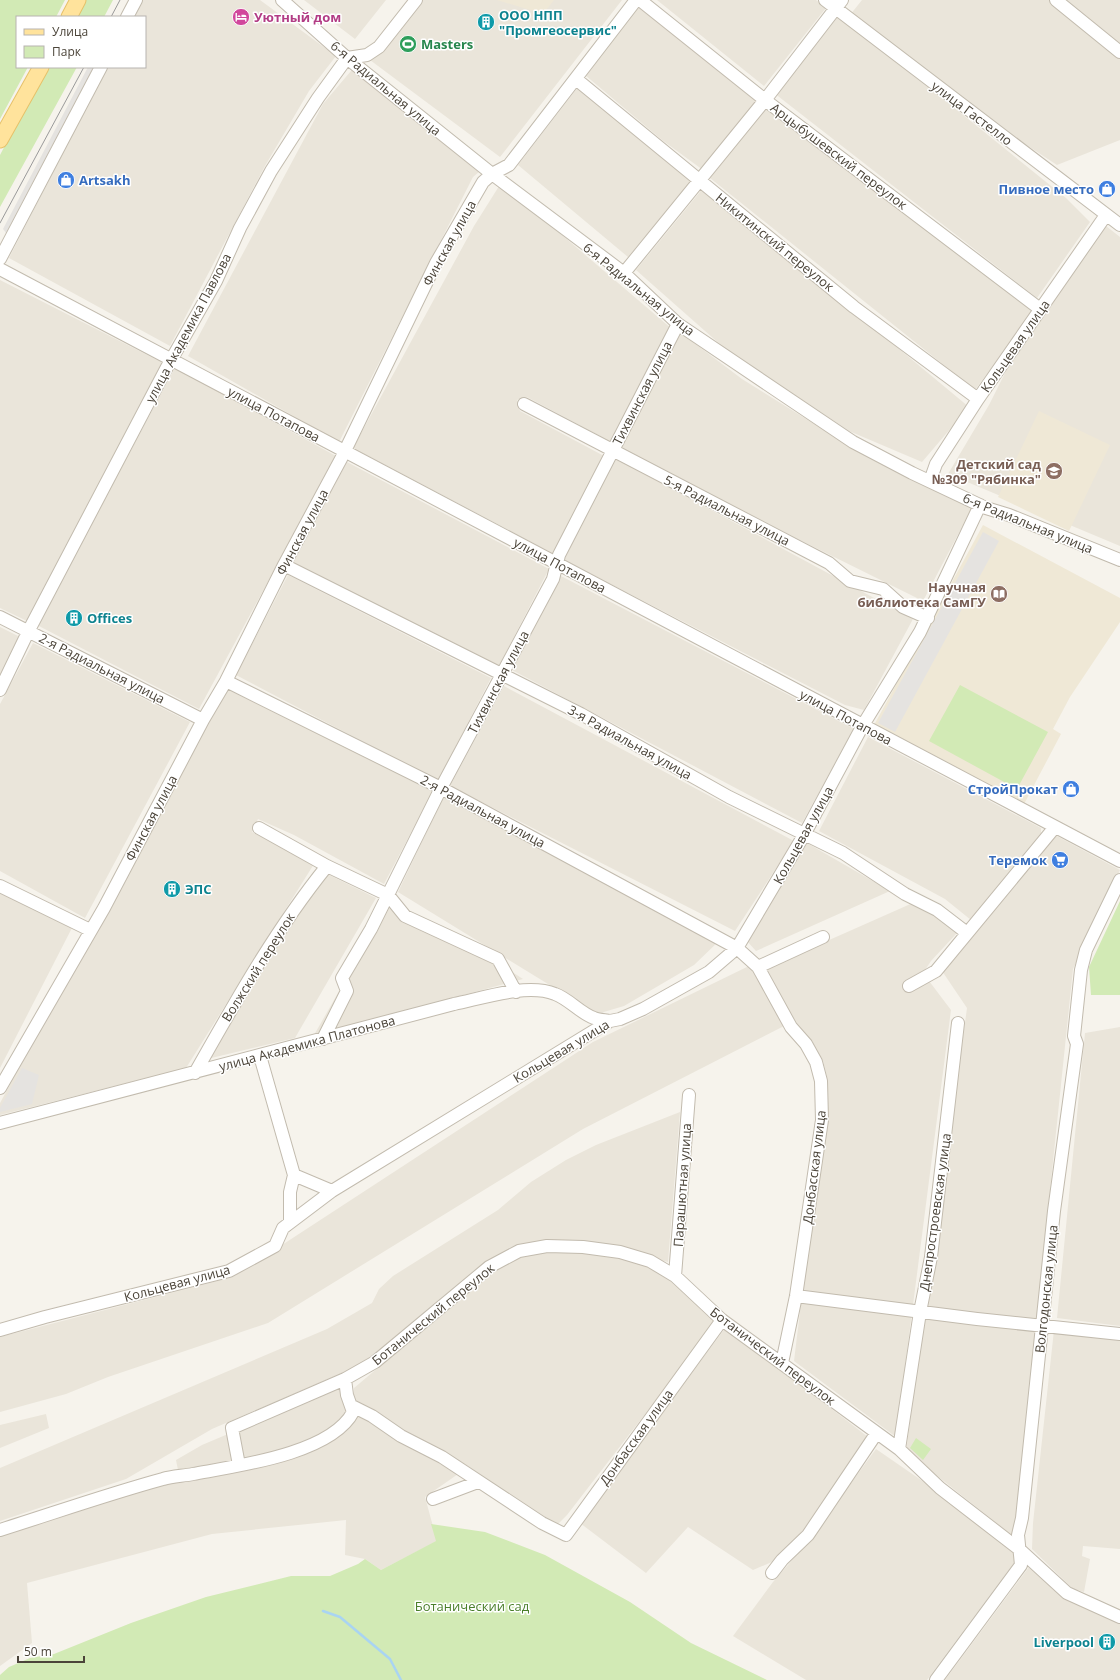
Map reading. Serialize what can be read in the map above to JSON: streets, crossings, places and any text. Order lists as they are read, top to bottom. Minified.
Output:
{"streets":{"street":["6-я Радиальная улица","улица Гастелло","Арцыбушевский переулок","Никитинский переулок","Финская улица","улица Академика Павлова","Кольцевая улица","Тихвинская улица","улица Потапова","5-я Радиальная улица","2-я Радиальная улица","3-я Радиальная улица","Волжский переулок","улица Академика Платонова","Донбасская улица","Парашютная улица","Днепростроевская улица","Волгодонская улица","Ботанический переулок"]},"crossings":[["6-я Радиальная улица","Финская улица"],["6-я Радиальная улица","улица Академика Павлова"],["6-я Радиальная улица","Кольцевая улица"],["6-я Радиальная улица","Тихвинская улица"],["улица Гастелло","Кольцевая улица"],["Арцыбушевский переулок","Кольцевая улица"],["Никитинский переулок","Финская улица"],["Никитинский переулок","Кольцевая улица"],["Финская улица","улица Потапова"],["Финская улица","2-я Радиальная улица"],["Финская улица","3-я Радиальная улица"],["улица Академика Павлова","улица Потапова"],["улица Академика Павлова","2-я Радиальная улица"],["Кольцевая улица","улица Потапова"],["Кольцевая улица","5-я Радиальная улица"],["Кольцевая улица","2-я Радиальная улица"],["Кольцевая улица","3-я Радиальная улица"],["Кольцевая улица","улица Академика Платонова"],["Кольцевая улица","Донбасская улица"],["Тихвинская улица","улица Потапова"],["Тихвинская улица","5-я Радиальная улица"],["Тихвинская улица","2-я Радиальная улица"],["Тихвинская улица","3-я Радиальная улица"],["Тихвинская улица","улица Академика Платонова"],["2-я Радиальная улица","Донбасская улица"],["Волжский переулок","улица Академика Платонова"],["Донбасская улица","Ботанический переулок"],["Парашютная улица","Ботанический переулок"],["Днепростроевская улица","Ботанический переулок"],["Волгодонская улица","Ботанический переулок"]],"parks":["Ботанический сад"],"places":{"hotel":["Уютный дом"],"building":["ООО НПП \"Промгеосервис\"","Offices","ЭПС","Liverpool"],"sports":["Masters"],"shop":["Аrtsakh","Пивное место","СтройПрокат"],"school or university":["Детский сад №309 \"Рябинка\""],"library":["Научная библиотека СамГУ"],"supermarket":["Теремок"]},"legend":["Улица","Парк"],"scale_bar":"50 m"}
